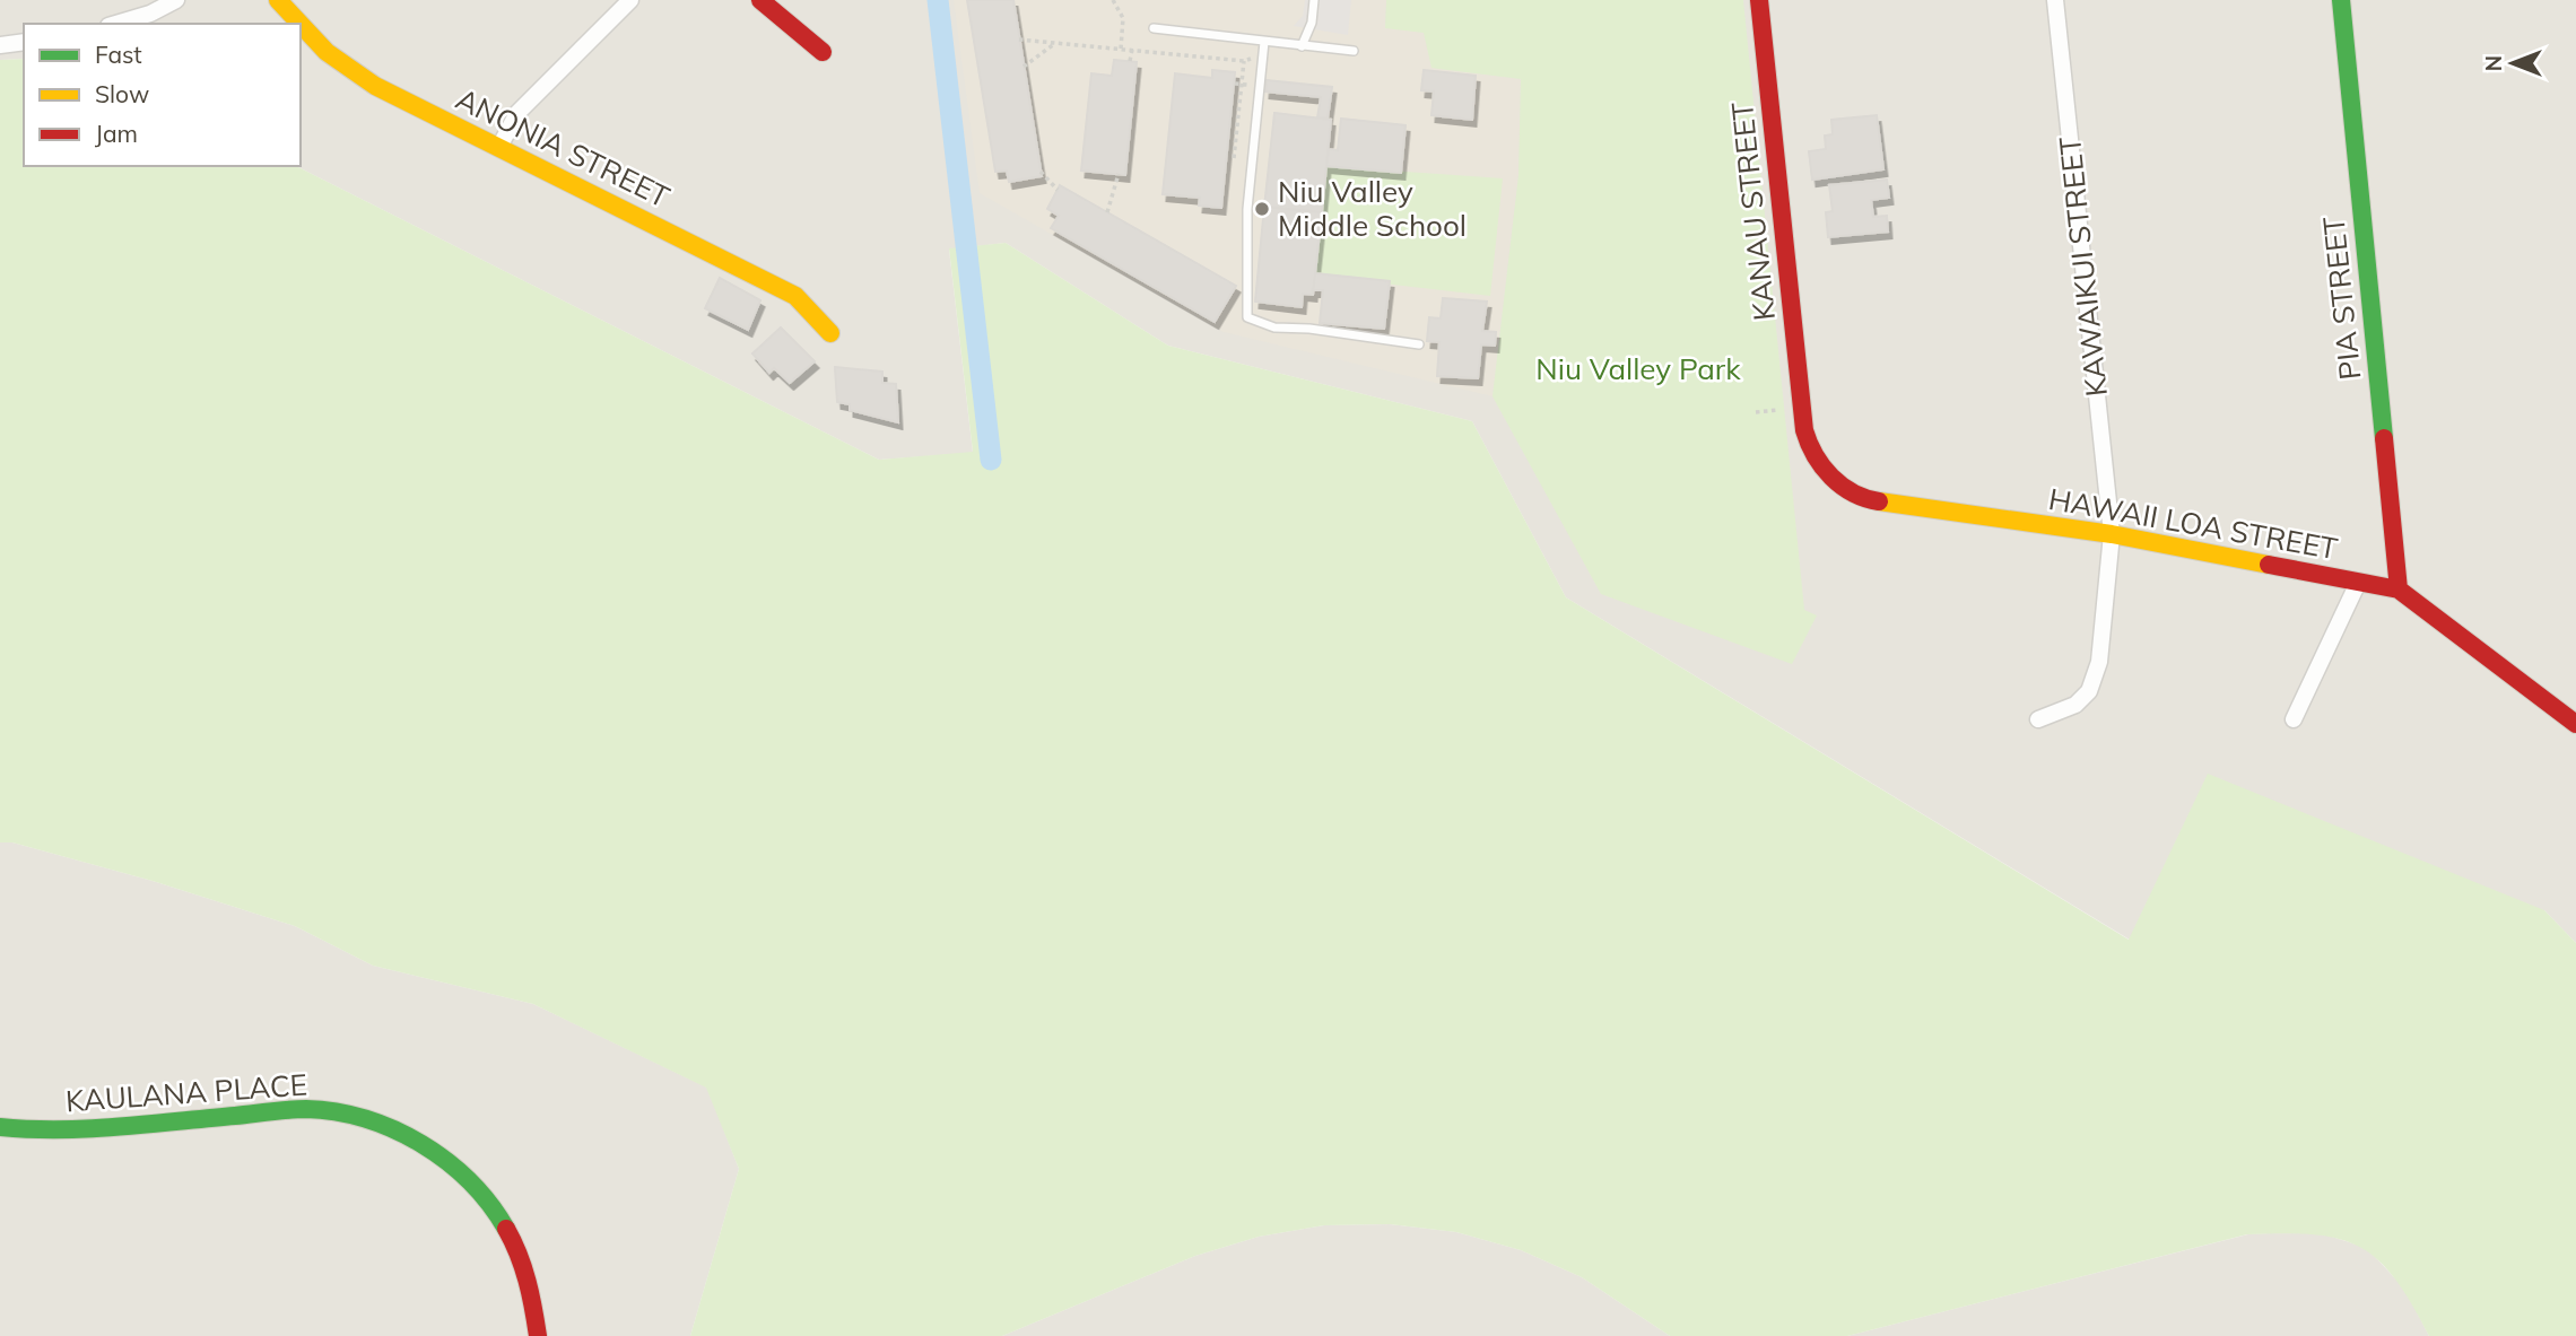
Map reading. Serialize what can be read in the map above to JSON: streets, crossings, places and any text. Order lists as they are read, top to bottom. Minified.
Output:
{"streets":{"street":["ANONIA STREET","KANAU STREET","KAWAIKUI STREET","PIA STREET","HAWAII LOA STREET","KAULANA PLACE"]},"crossings":[["KANAU STREET","HAWAII LOA STREET"],["KAWAIKUI STREET","HAWAII LOA STREET"],["PIA STREET","HAWAII LOA STREET"]],"parks":["Niu Valley Park"],"places":["Niu Valley Middle School"],"legend":["Fast","Slow","Jam"],"north":"left"}
